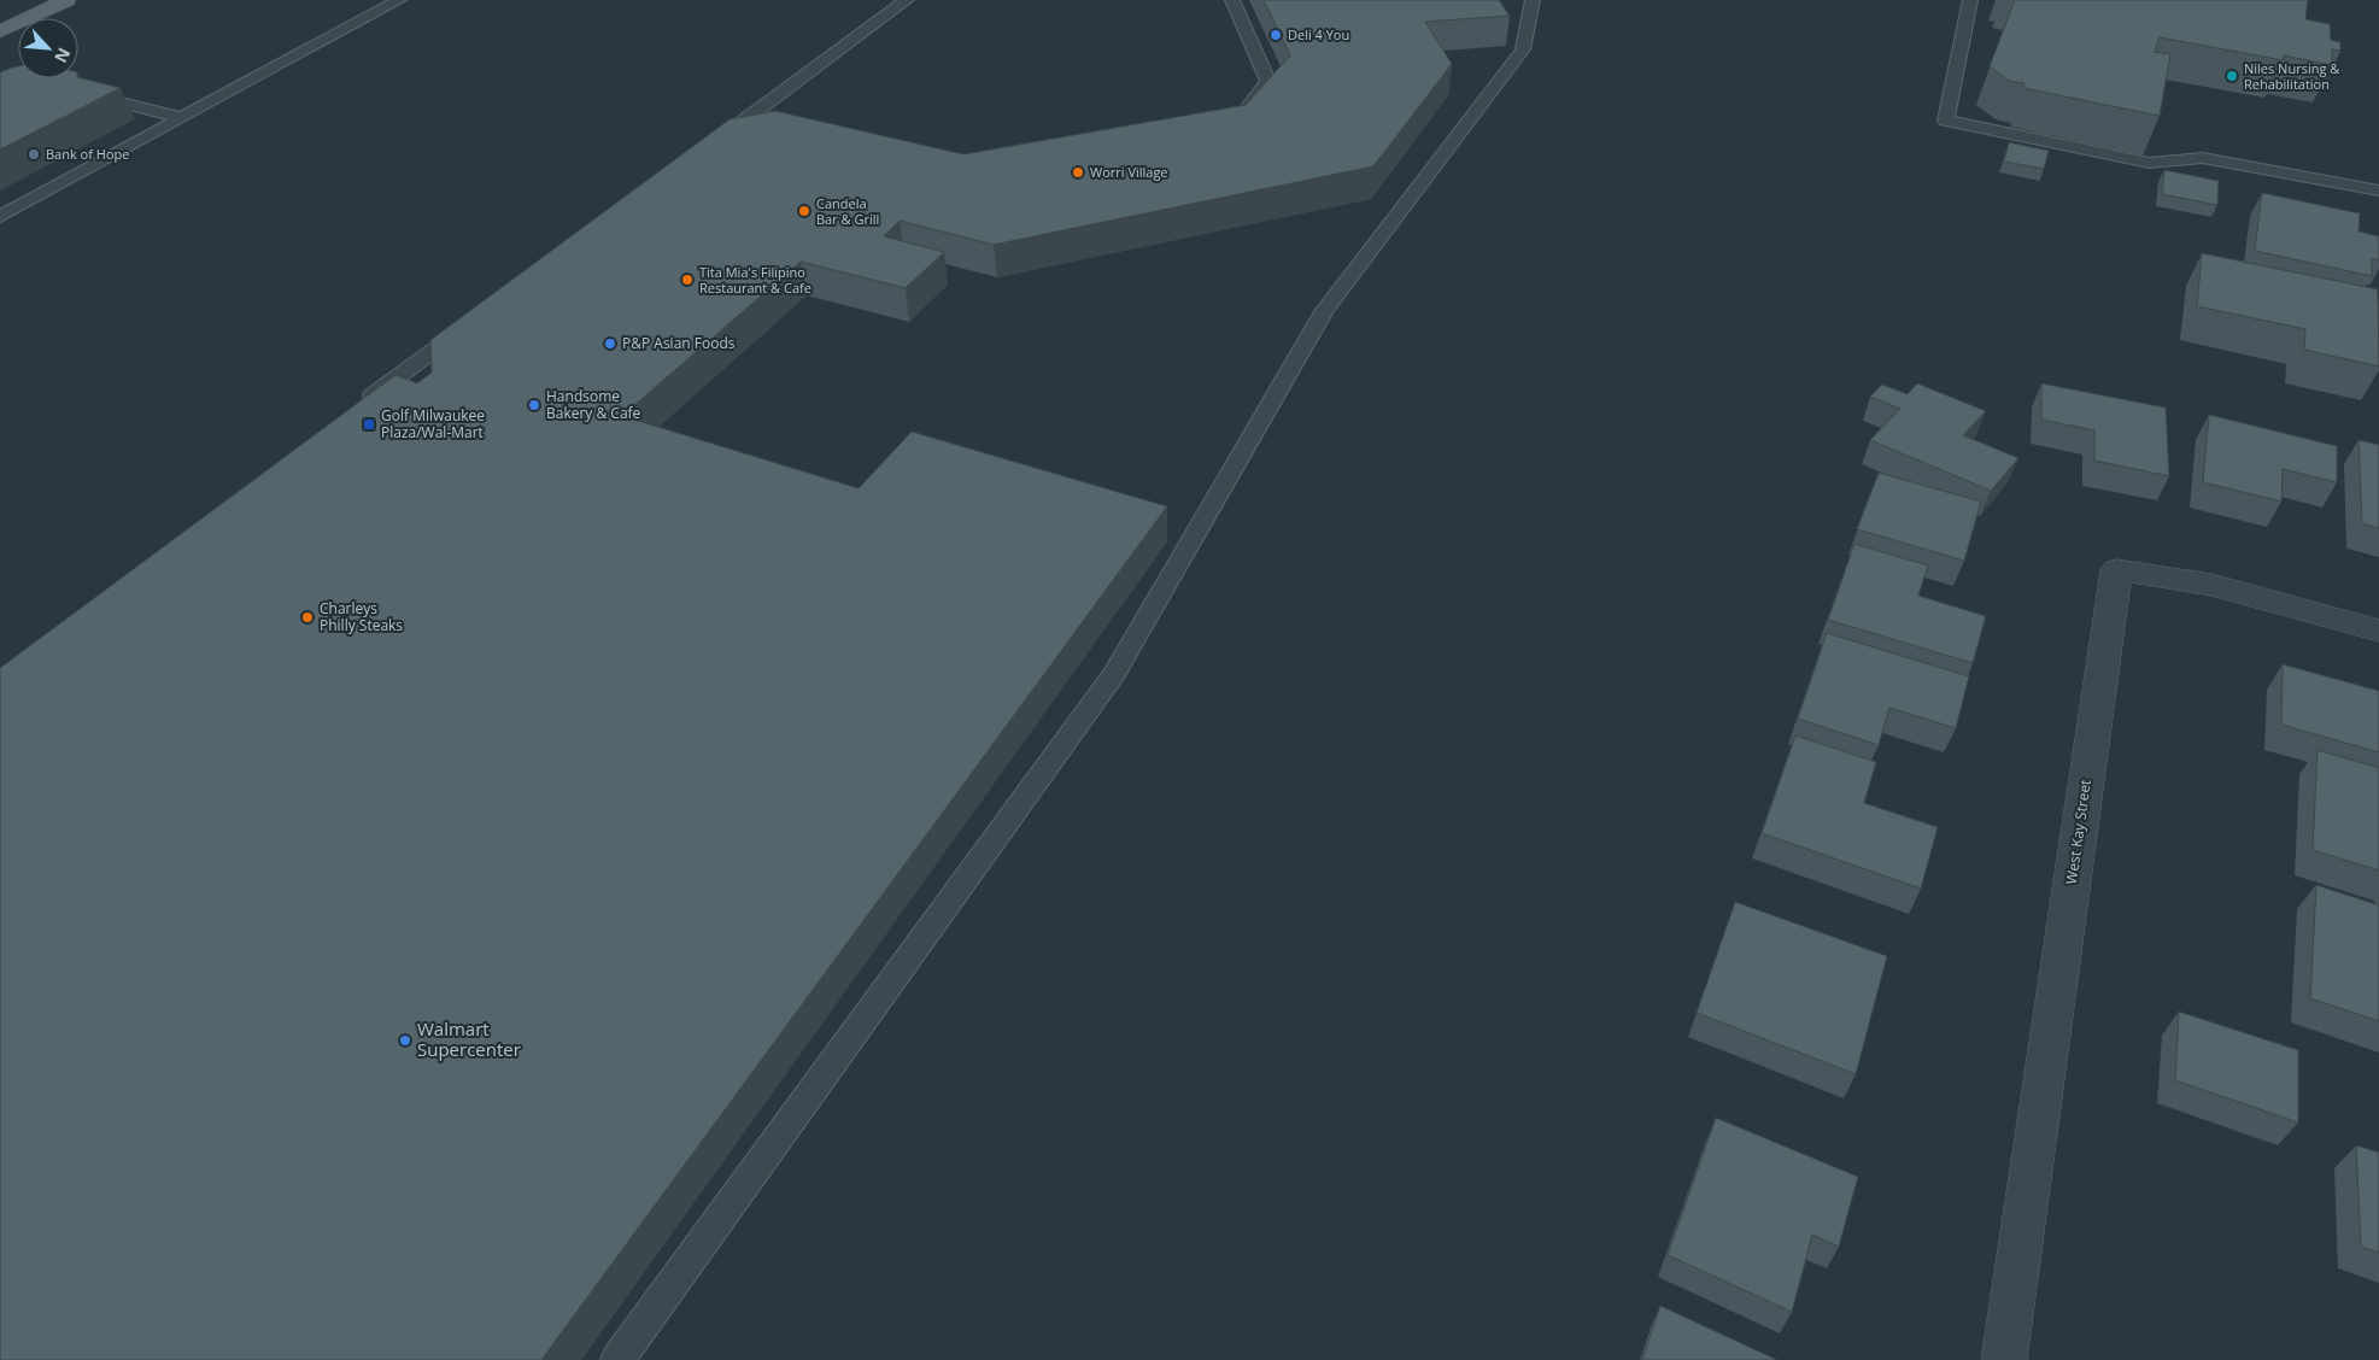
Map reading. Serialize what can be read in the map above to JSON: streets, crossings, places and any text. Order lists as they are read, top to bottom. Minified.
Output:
{"streets":{"street":["West Kay Street"]},"places":{"other":["Deli 4 You","Niles Nursing & Rehabilitation","Bank of Hope","Worri Village","Candela Bar & Grill","Tita Mia's Filipino Restaurant & Cafe","P&P Asian Foods","Handsome Bakery & Cafe","Charleys Philly Steaks","Walmart Supercenter"],"transit":["Golf Milwaukee Plaza/Wal-Mart"]},"north":"bottom right"}
